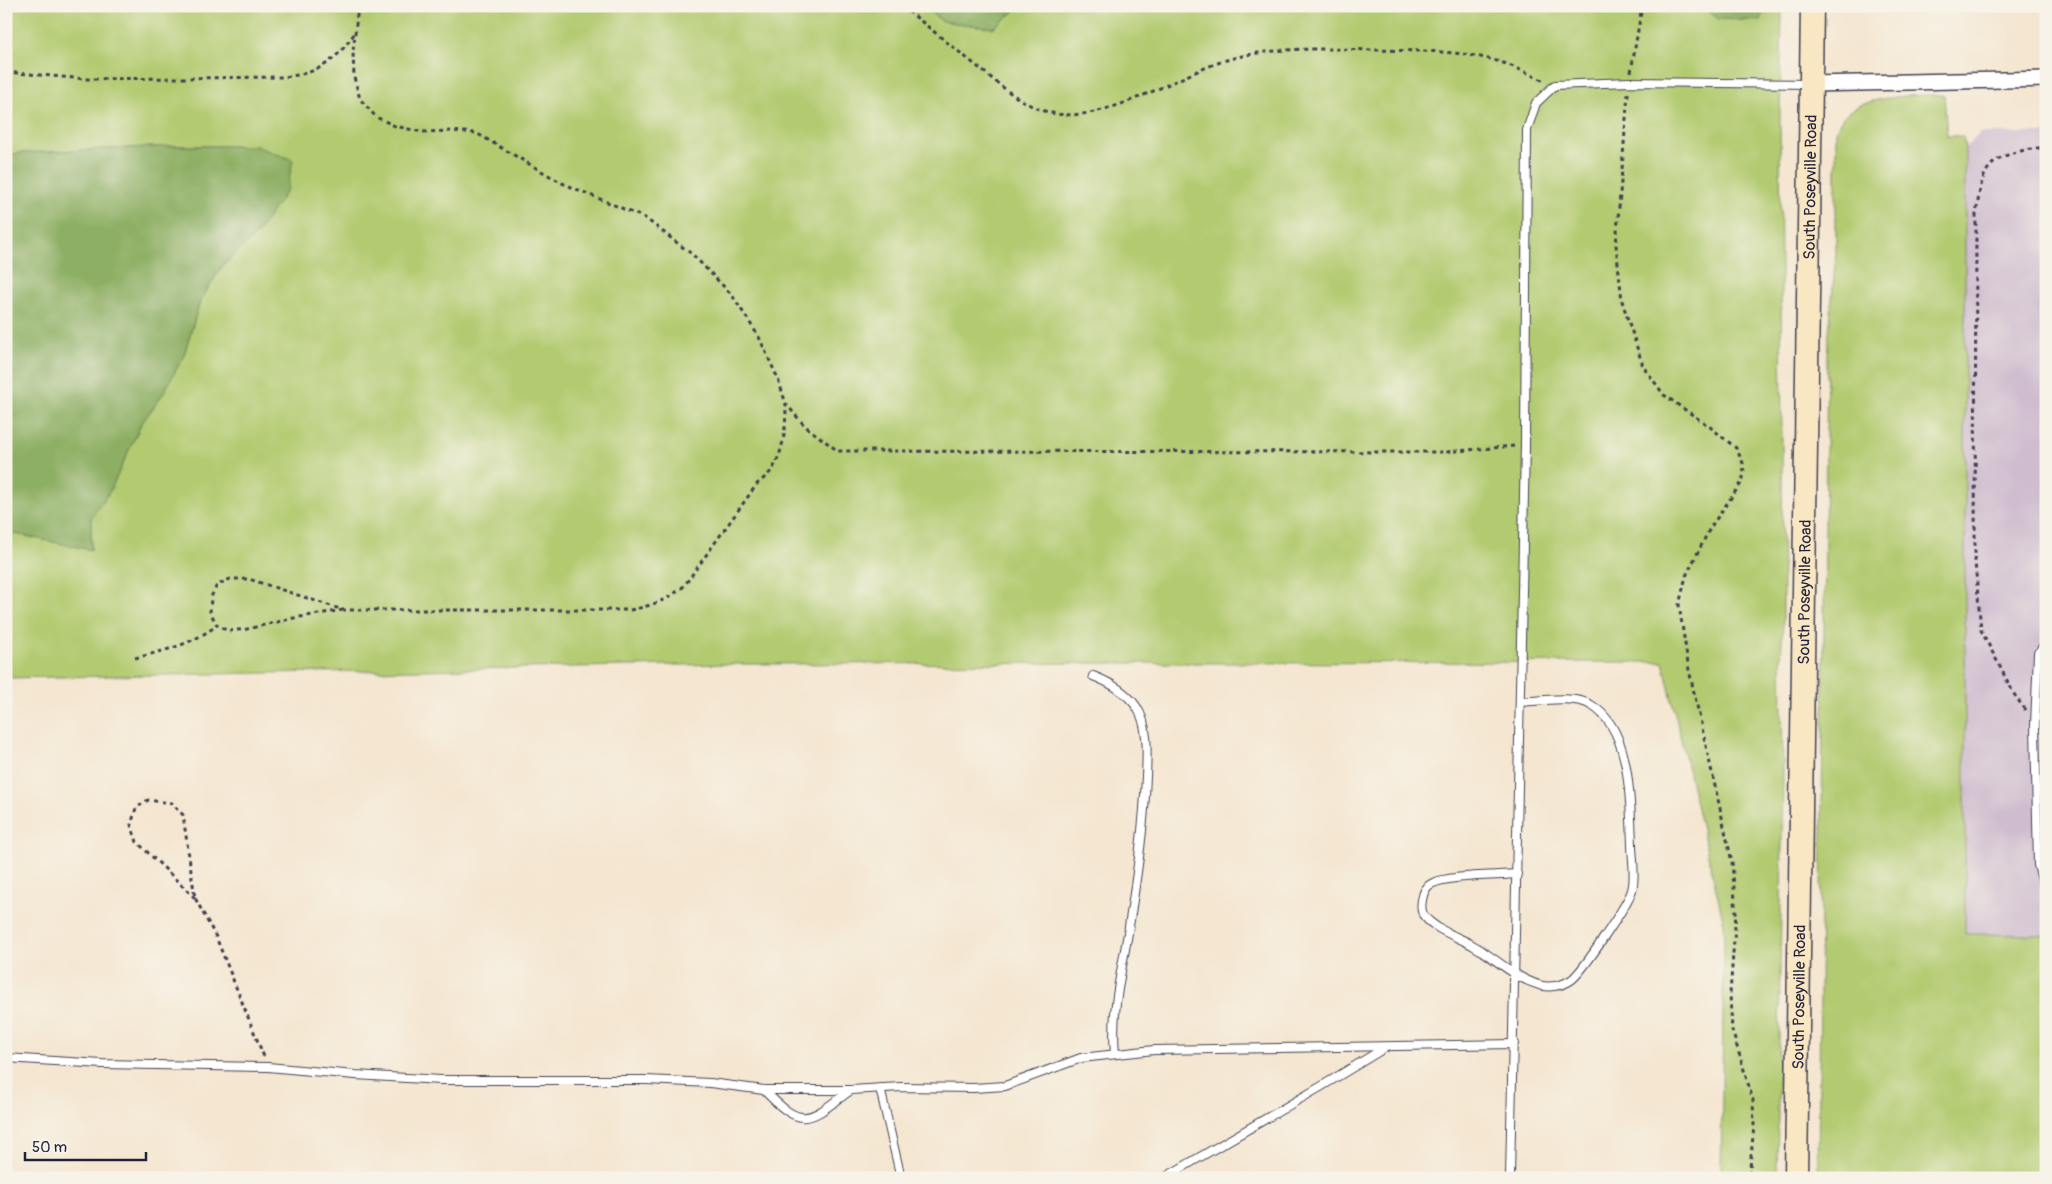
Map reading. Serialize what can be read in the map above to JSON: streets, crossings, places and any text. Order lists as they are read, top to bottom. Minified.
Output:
{"streets":{"main road":["South Poseyville Road"]},"scale_bar":"50 m"}
